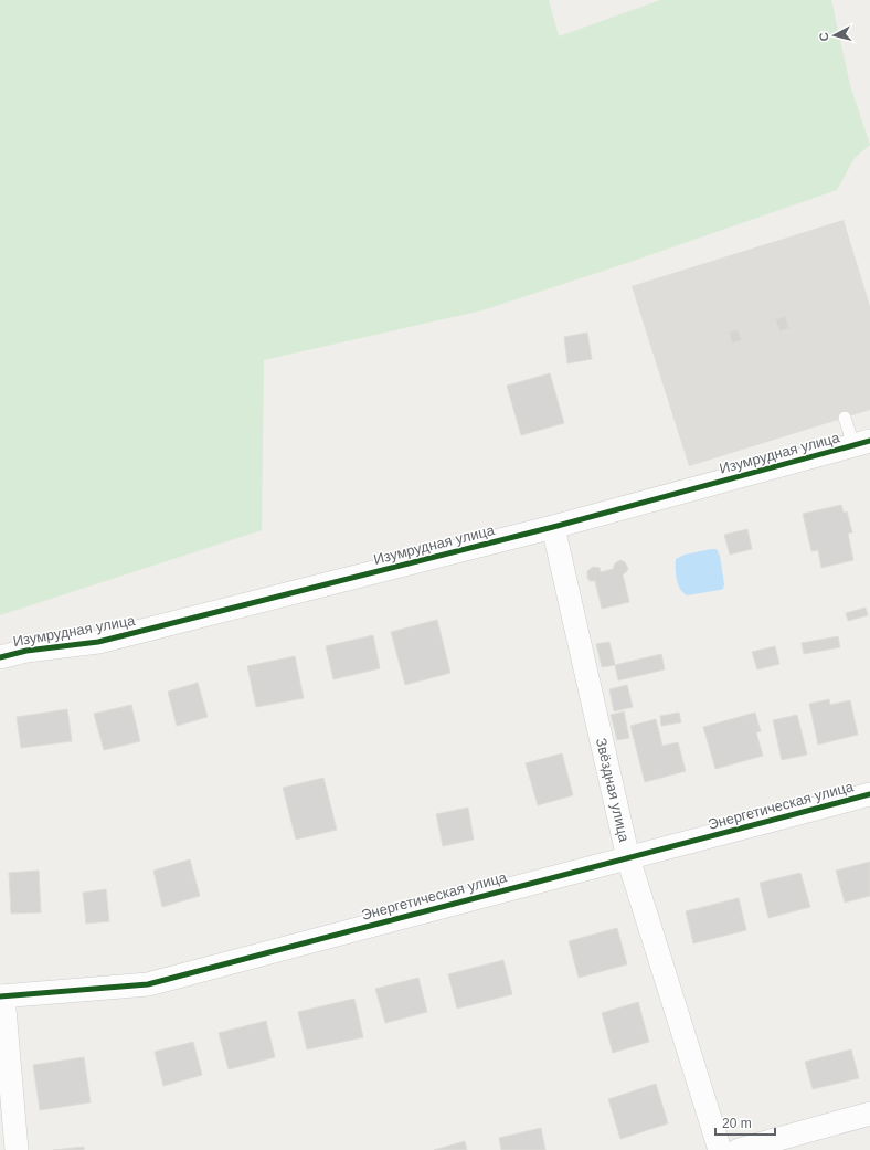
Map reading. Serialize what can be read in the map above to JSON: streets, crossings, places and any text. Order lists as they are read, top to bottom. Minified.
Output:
{"streets":{"street":["Изумрудная улица","Звёздная улица","Энергетическая улица"]},"crossings":[["Изумрудная улица","Звёздная улица"],["Звёздная улица","Энергетическая улица"]],"scale_bar":"20 m","north":"left"}
